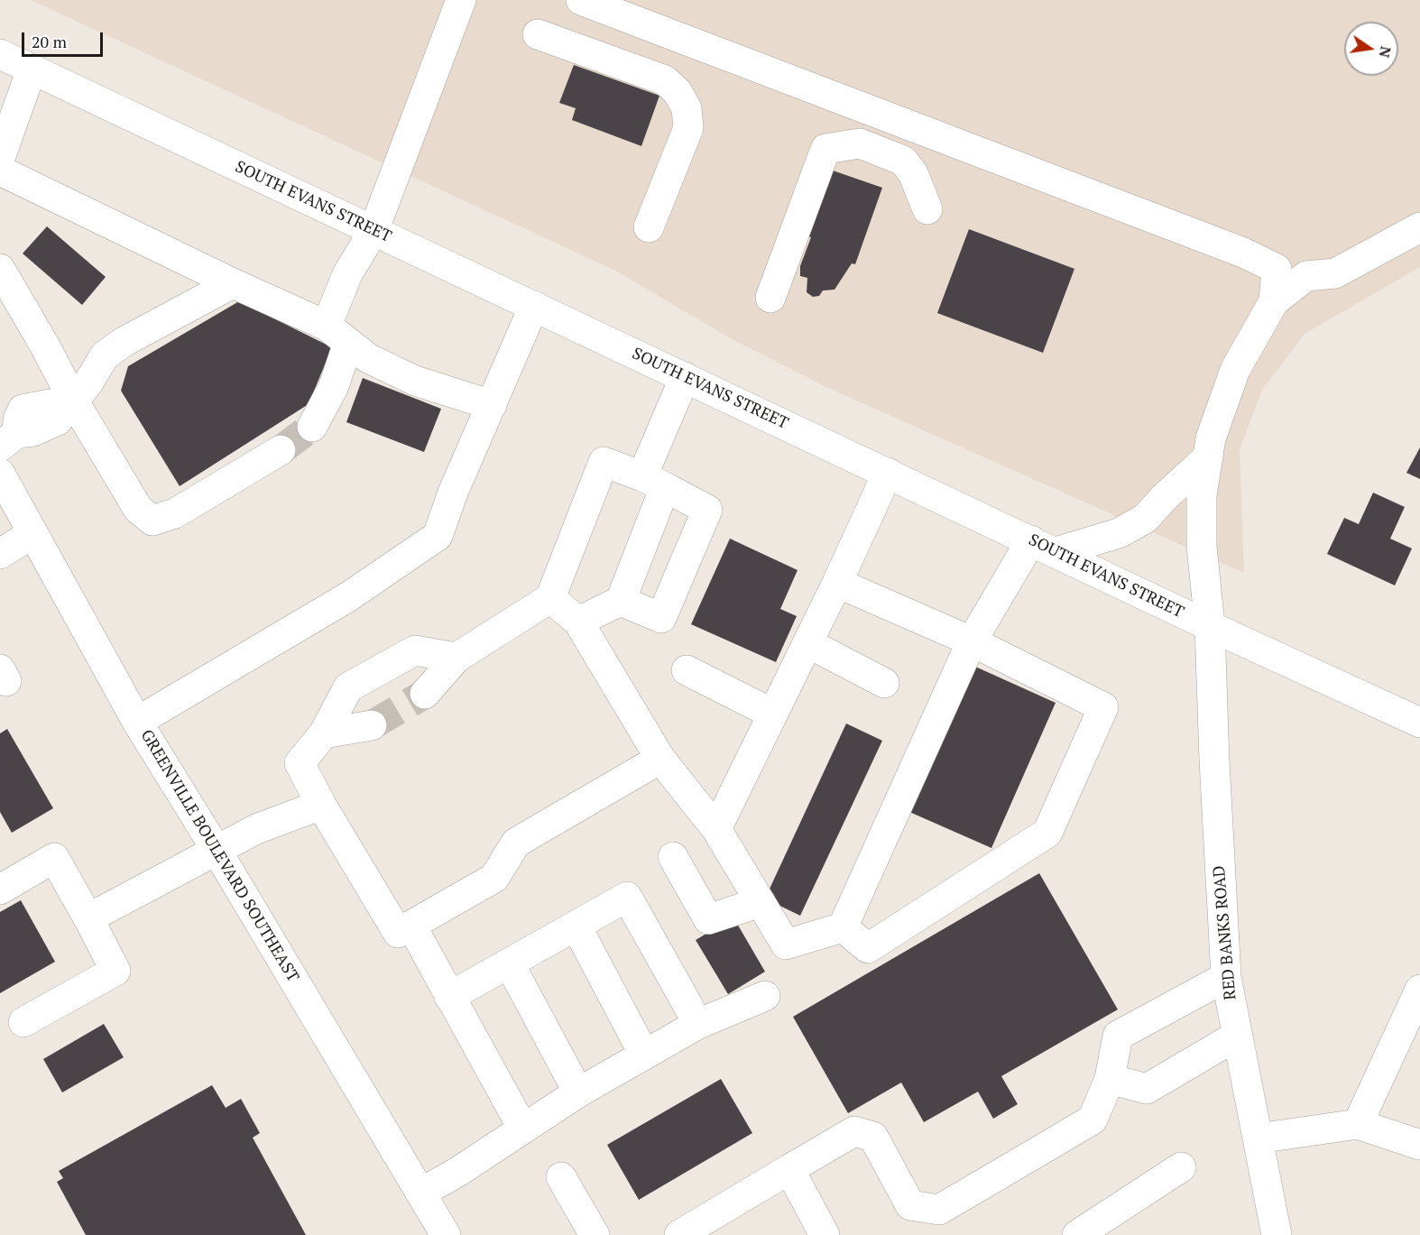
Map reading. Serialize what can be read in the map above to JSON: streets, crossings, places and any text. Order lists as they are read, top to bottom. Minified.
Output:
{"streets":{"main road":["SOUTH EVANS STREET","GREENVILLE BOULEVARD SOUTHEAST","RED BANKS ROAD"]},"crossings":[["SOUTH EVANS STREET","RED BANKS ROAD"]],"scale_bar":"20 m","north":"right"}
